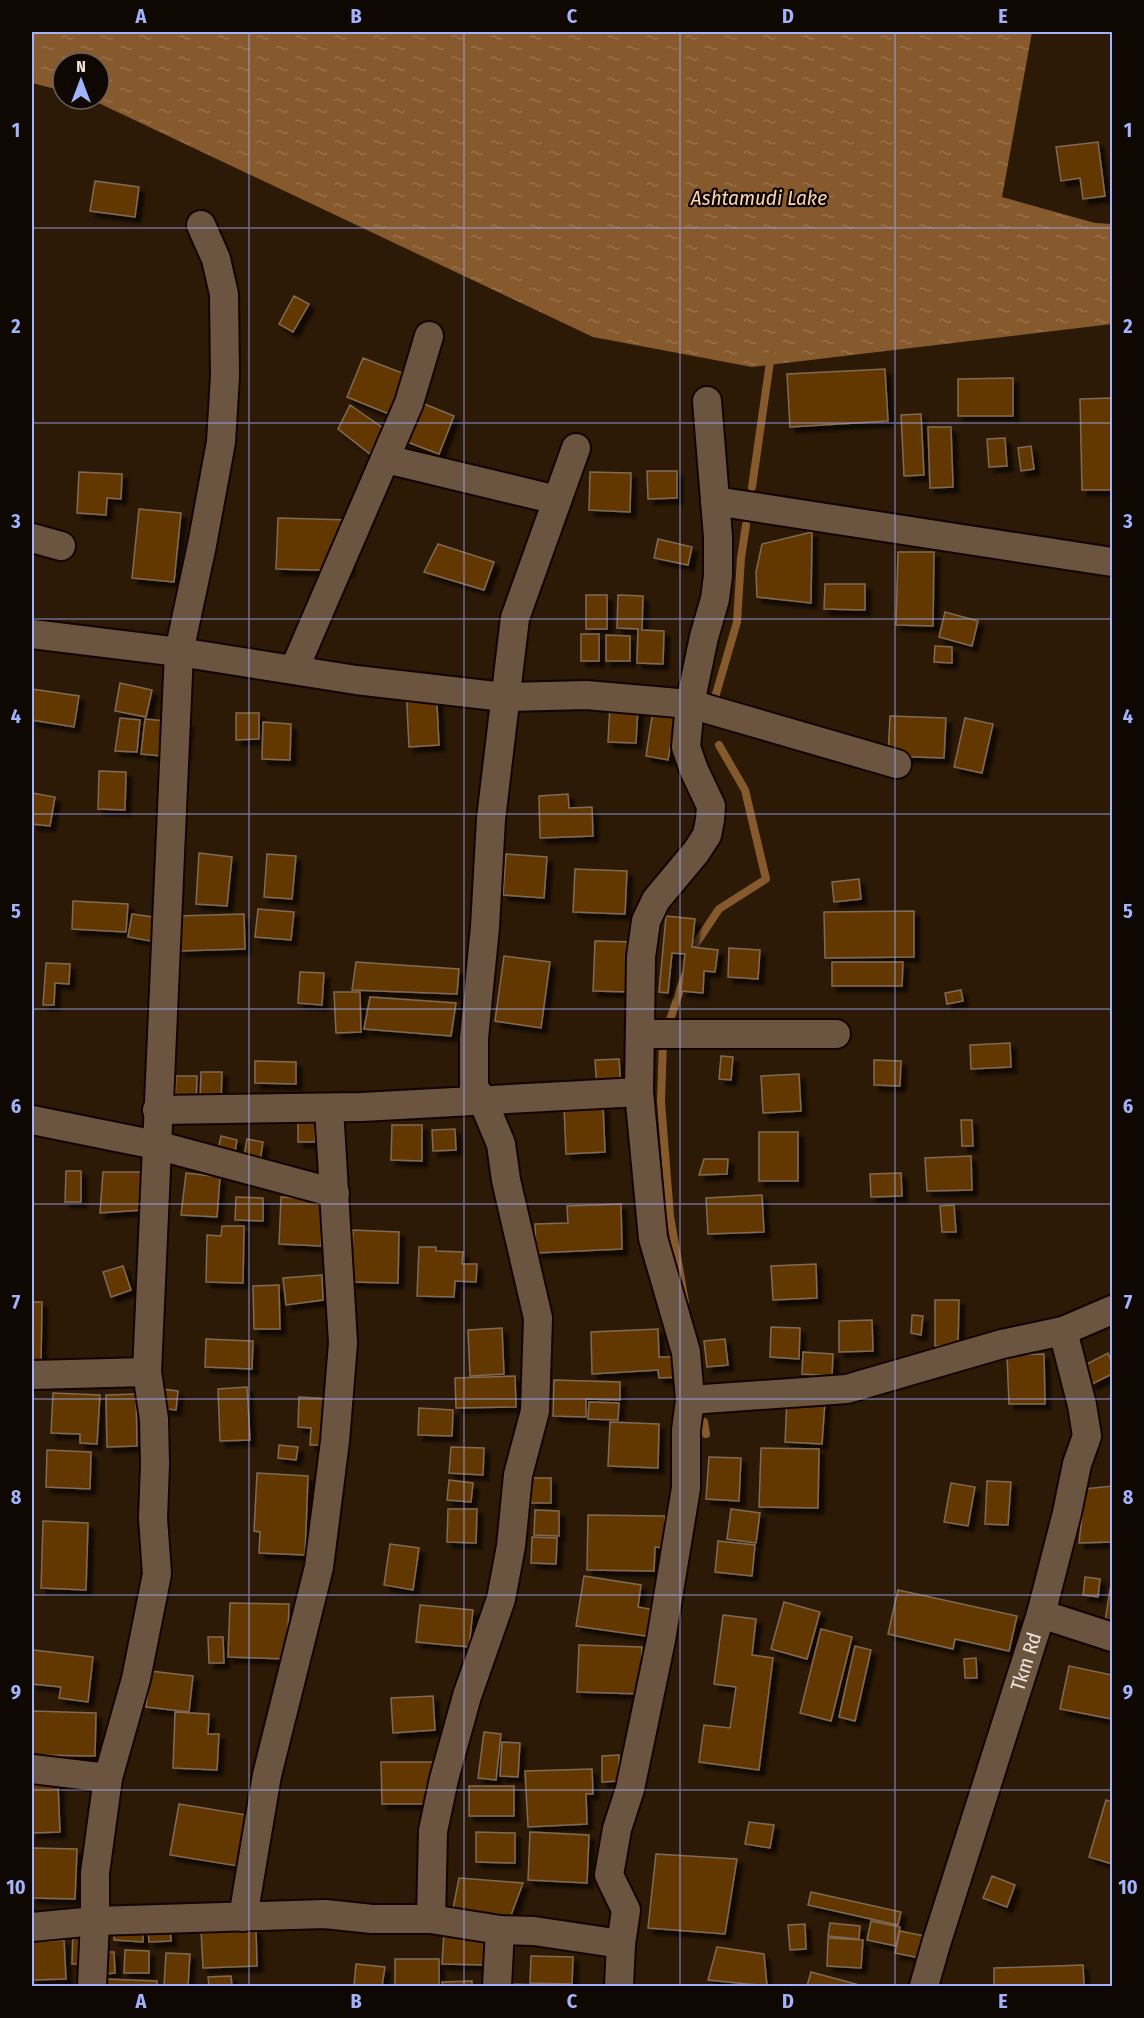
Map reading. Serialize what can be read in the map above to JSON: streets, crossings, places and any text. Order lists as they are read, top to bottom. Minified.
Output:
{"streets":{"street":["Tkm Rd"]},"water":["Ashtamudi Lake"],"north":"top","grid":{"columns":["A","B","C","D","E"],"rows":["1","2","3","4","5","6","7","8","9","10"]}}
